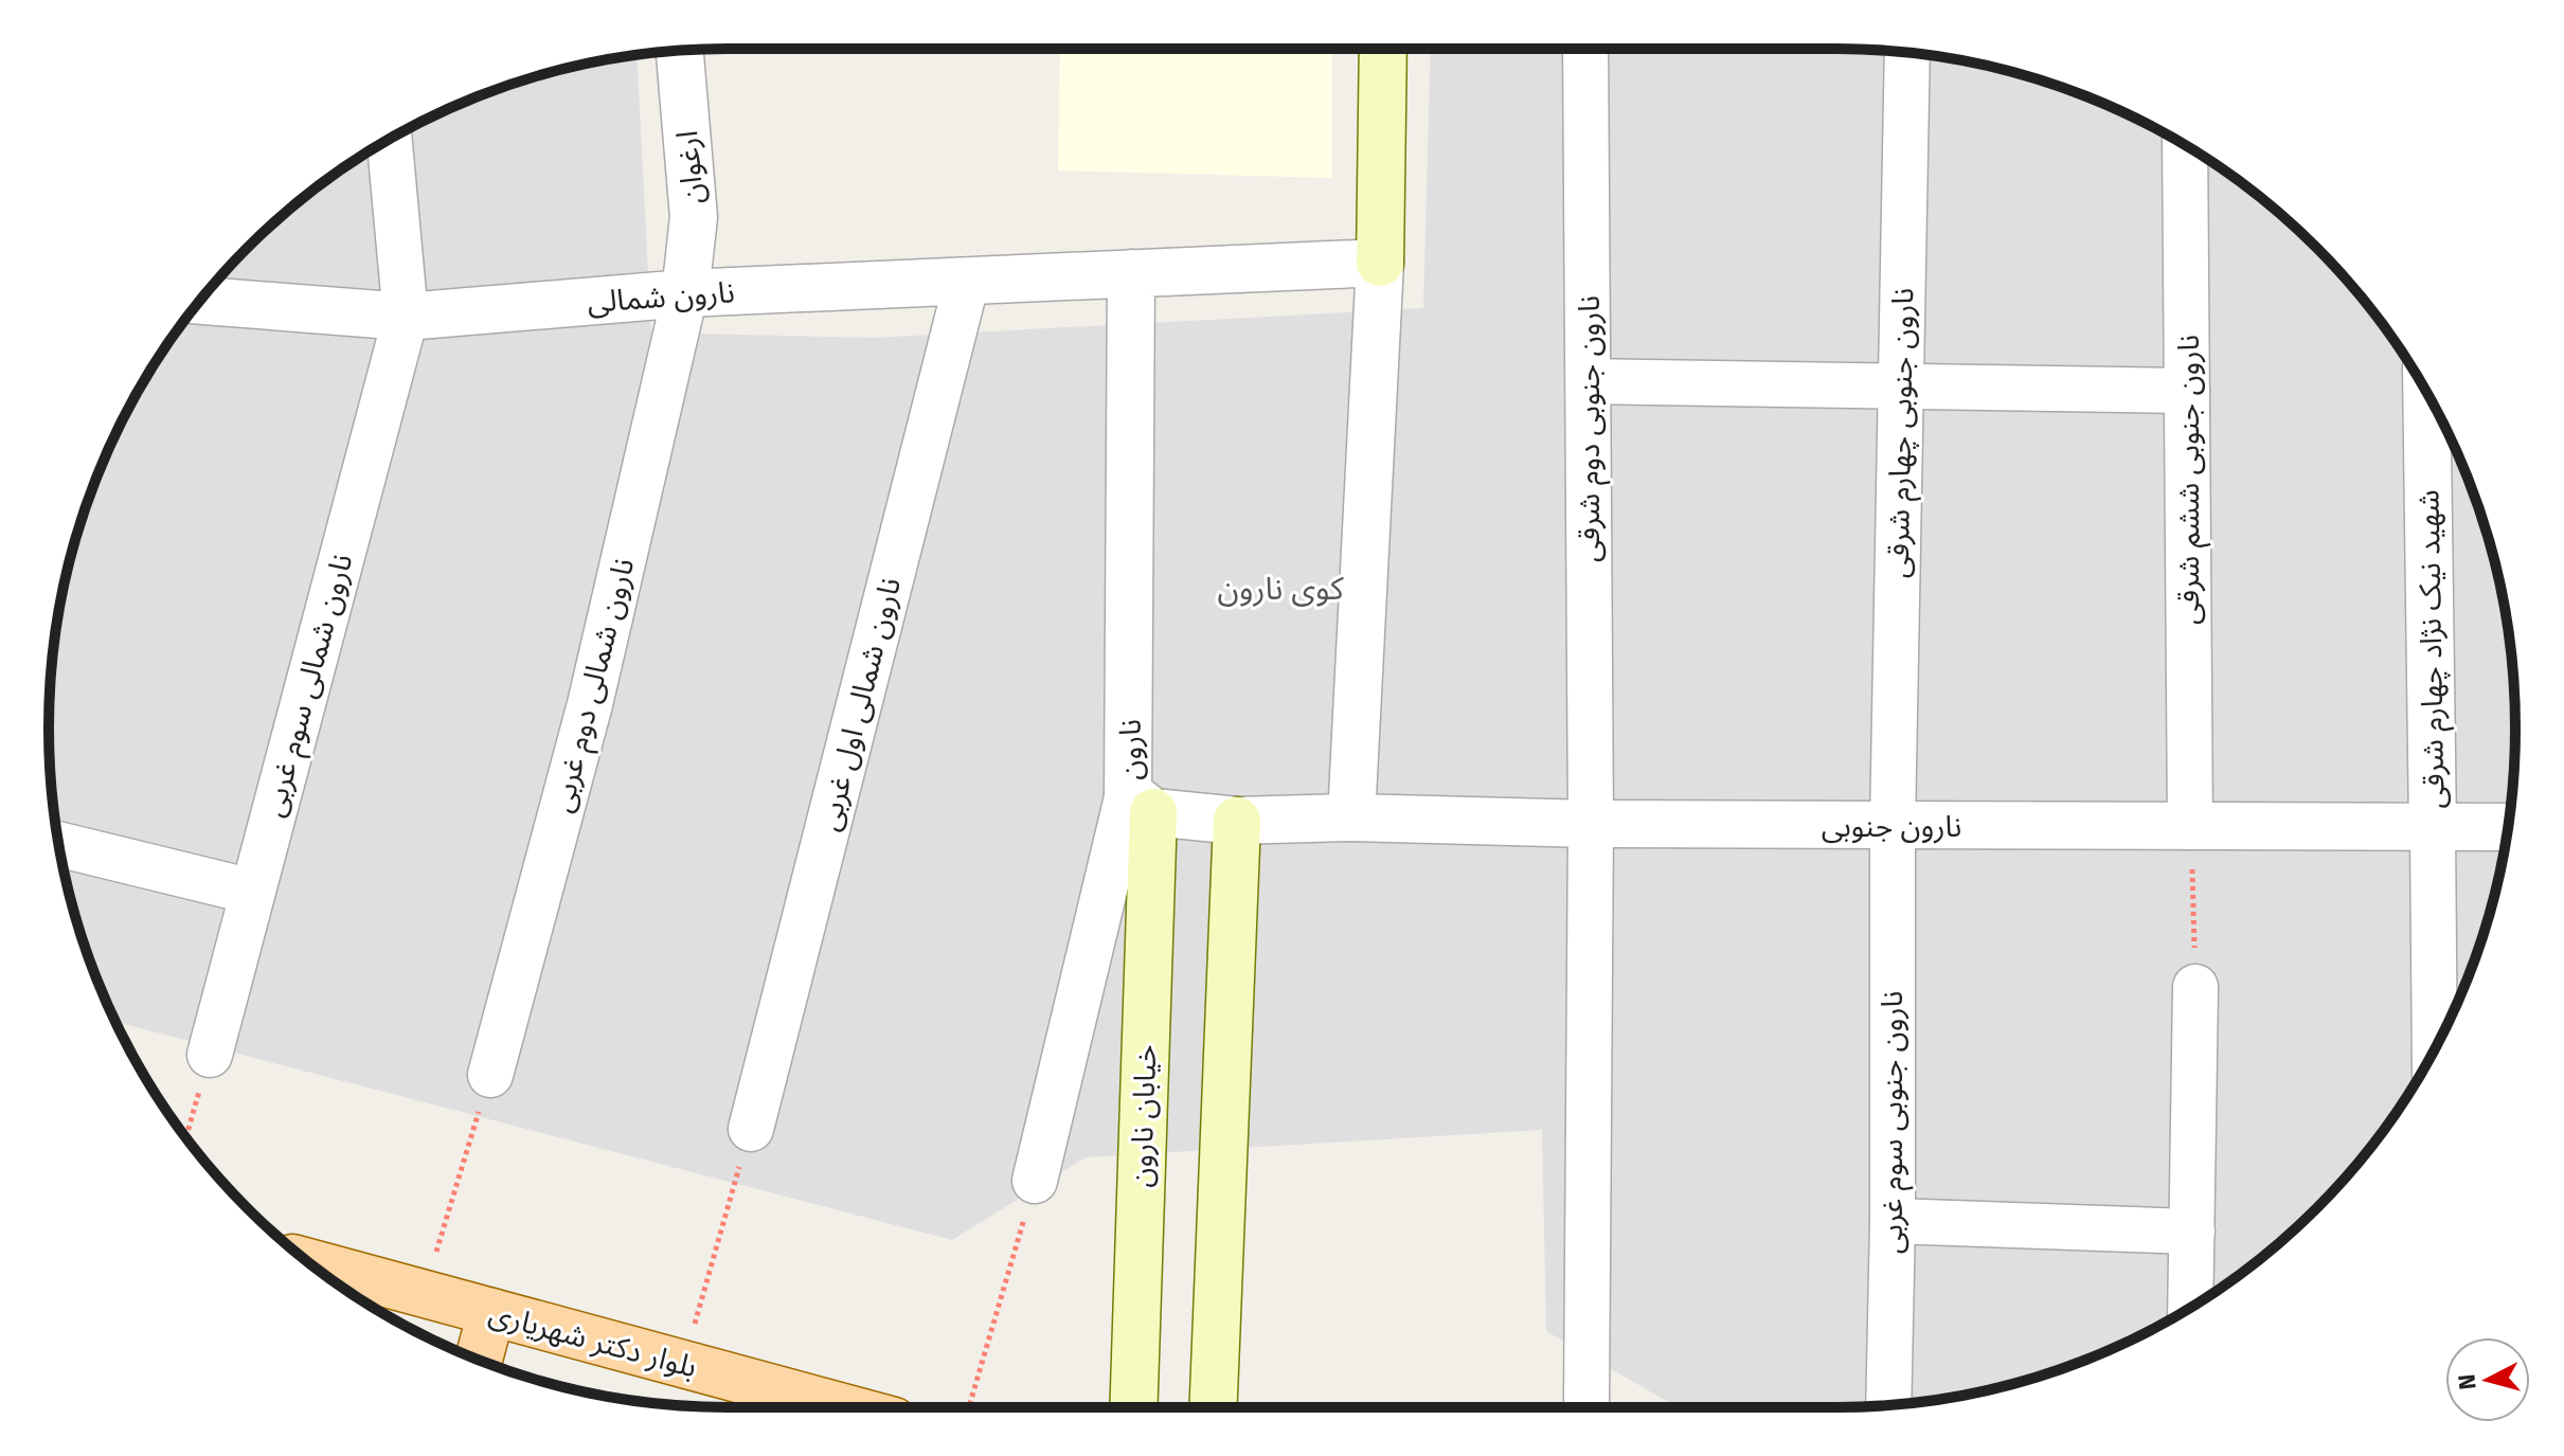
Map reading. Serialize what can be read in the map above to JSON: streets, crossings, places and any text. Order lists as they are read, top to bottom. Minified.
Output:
{"streets":{"main road":["خیابان نارون","بلوار دکتر شهریاری"],"street":["ارغوان","نارون شمالی","نارون جنوبی دوم شرقی","نارون جنوبی چهارم شرقی","نارون جنوبی ششم شرقی","شهید نیک نژاد چهارم شرقی","نارون شمالی سوم غربی","نارون شمالی دوم غربی","نارون شمالی اول غربی","نارون","نارون جنوبی","نارون جنوبی سوم غربی"]},"crossings":[["ارغوان","نارون شمالی"],["ارغوان","نارون شمالی دوم غربی"],["نارون شمالی","نارون شمالی سوم غربی"],["نارون شمالی","نارون شمالی دوم غربی"],["نارون شمالی","نارون شمالی اول غربی"],["نارون شمالی","نارون"],["نارون جنوبی دوم شرقی","نارون جنوبی"],["نارون جنوبی چهارم شرقی","نارون جنوبی"],["نارون جنوبی چهارم شرقی","نارون جنوبی سوم غربی"],["نارون جنوبی ششم شرقی","نارون جنوبی"],["شهید نیک نژاد چهارم شرقی","نارون جنوبی"],["نارون","نارون جنوبی"],["نارون","خیابان نارون"],["نارون جنوبی","نارون جنوبی سوم غربی"]],"districts":["کوی نارون"],"north":"left"}
